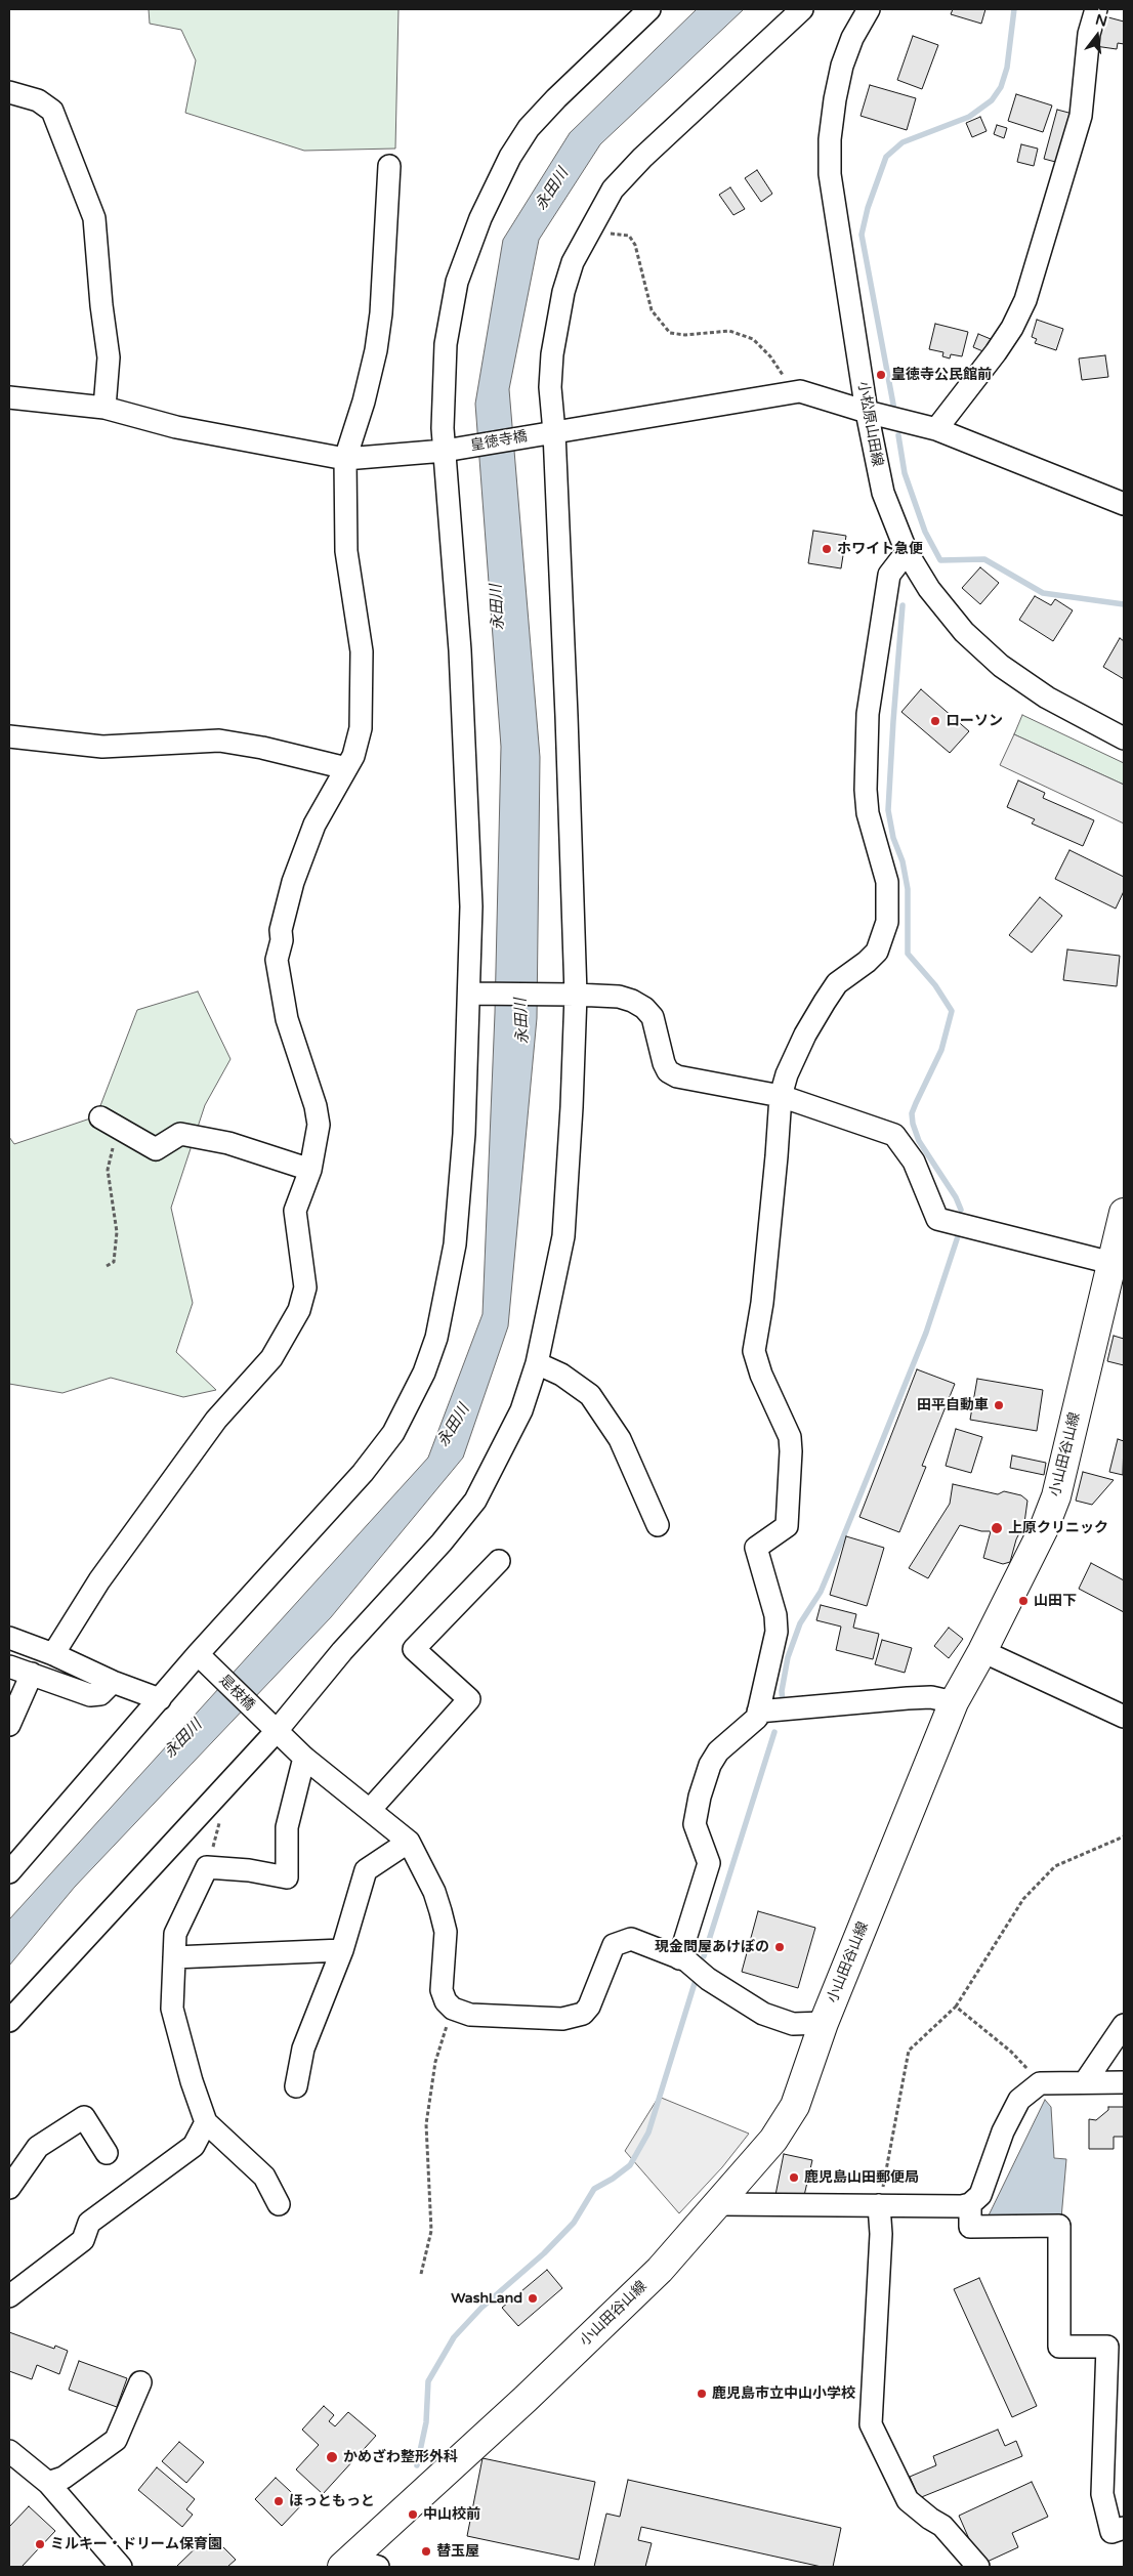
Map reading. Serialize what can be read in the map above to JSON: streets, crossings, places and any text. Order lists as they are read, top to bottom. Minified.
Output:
{"streets":{"main road":["小山田谷山線"],"street":["小松原山田線","皇徳寺橋","是枝橋"]},"crossings":[["小松原山田線","皇徳寺橋"]],"water":["永田川"],"places":["皇徳寺公民館前","ホワイト急便","ローソン","田平自動車","上原クリニック","山田下","現金問屋あけぼの","鹿児島山田郵便局","WashLand","鹿児島市立中山小学校","かめざわ整形外科","ほっともっと","中山校前","ミルキー・ドリーム保育園","替玉屋"],"north":"top"}
